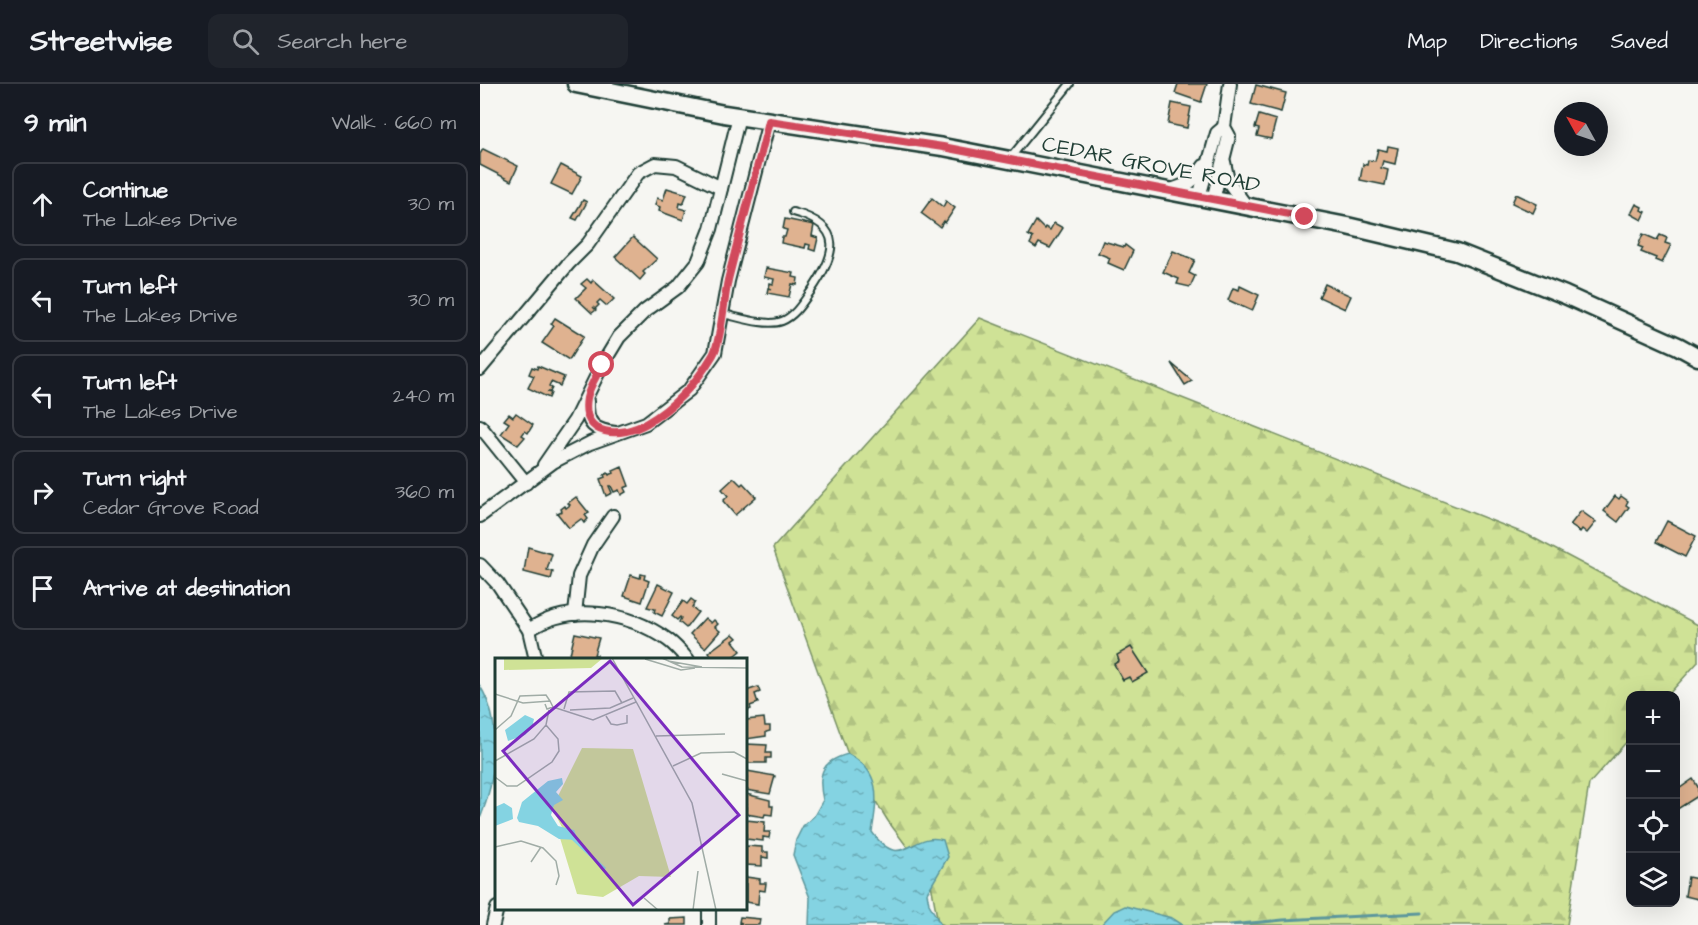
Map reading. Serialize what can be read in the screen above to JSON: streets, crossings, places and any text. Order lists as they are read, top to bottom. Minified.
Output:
{"streets":{"main road":["CEDAR GROVE ROAD"]},"north":"top left","page":{"header":"Streetwise","search":"Search here","nav":["Map","Directions","Saved"],"heading":["9 min","Walk · 660 m"],"list":[["Continue","The Lakes Drive","30 m"],["Turn left","The Lakes Drive","30 m"],["Turn left","The Lakes Drive","240 m"],["Turn right","Cedar Grove Road","360 m"],"Arrive at destination"],"map_buttons":["+","−"]}}
